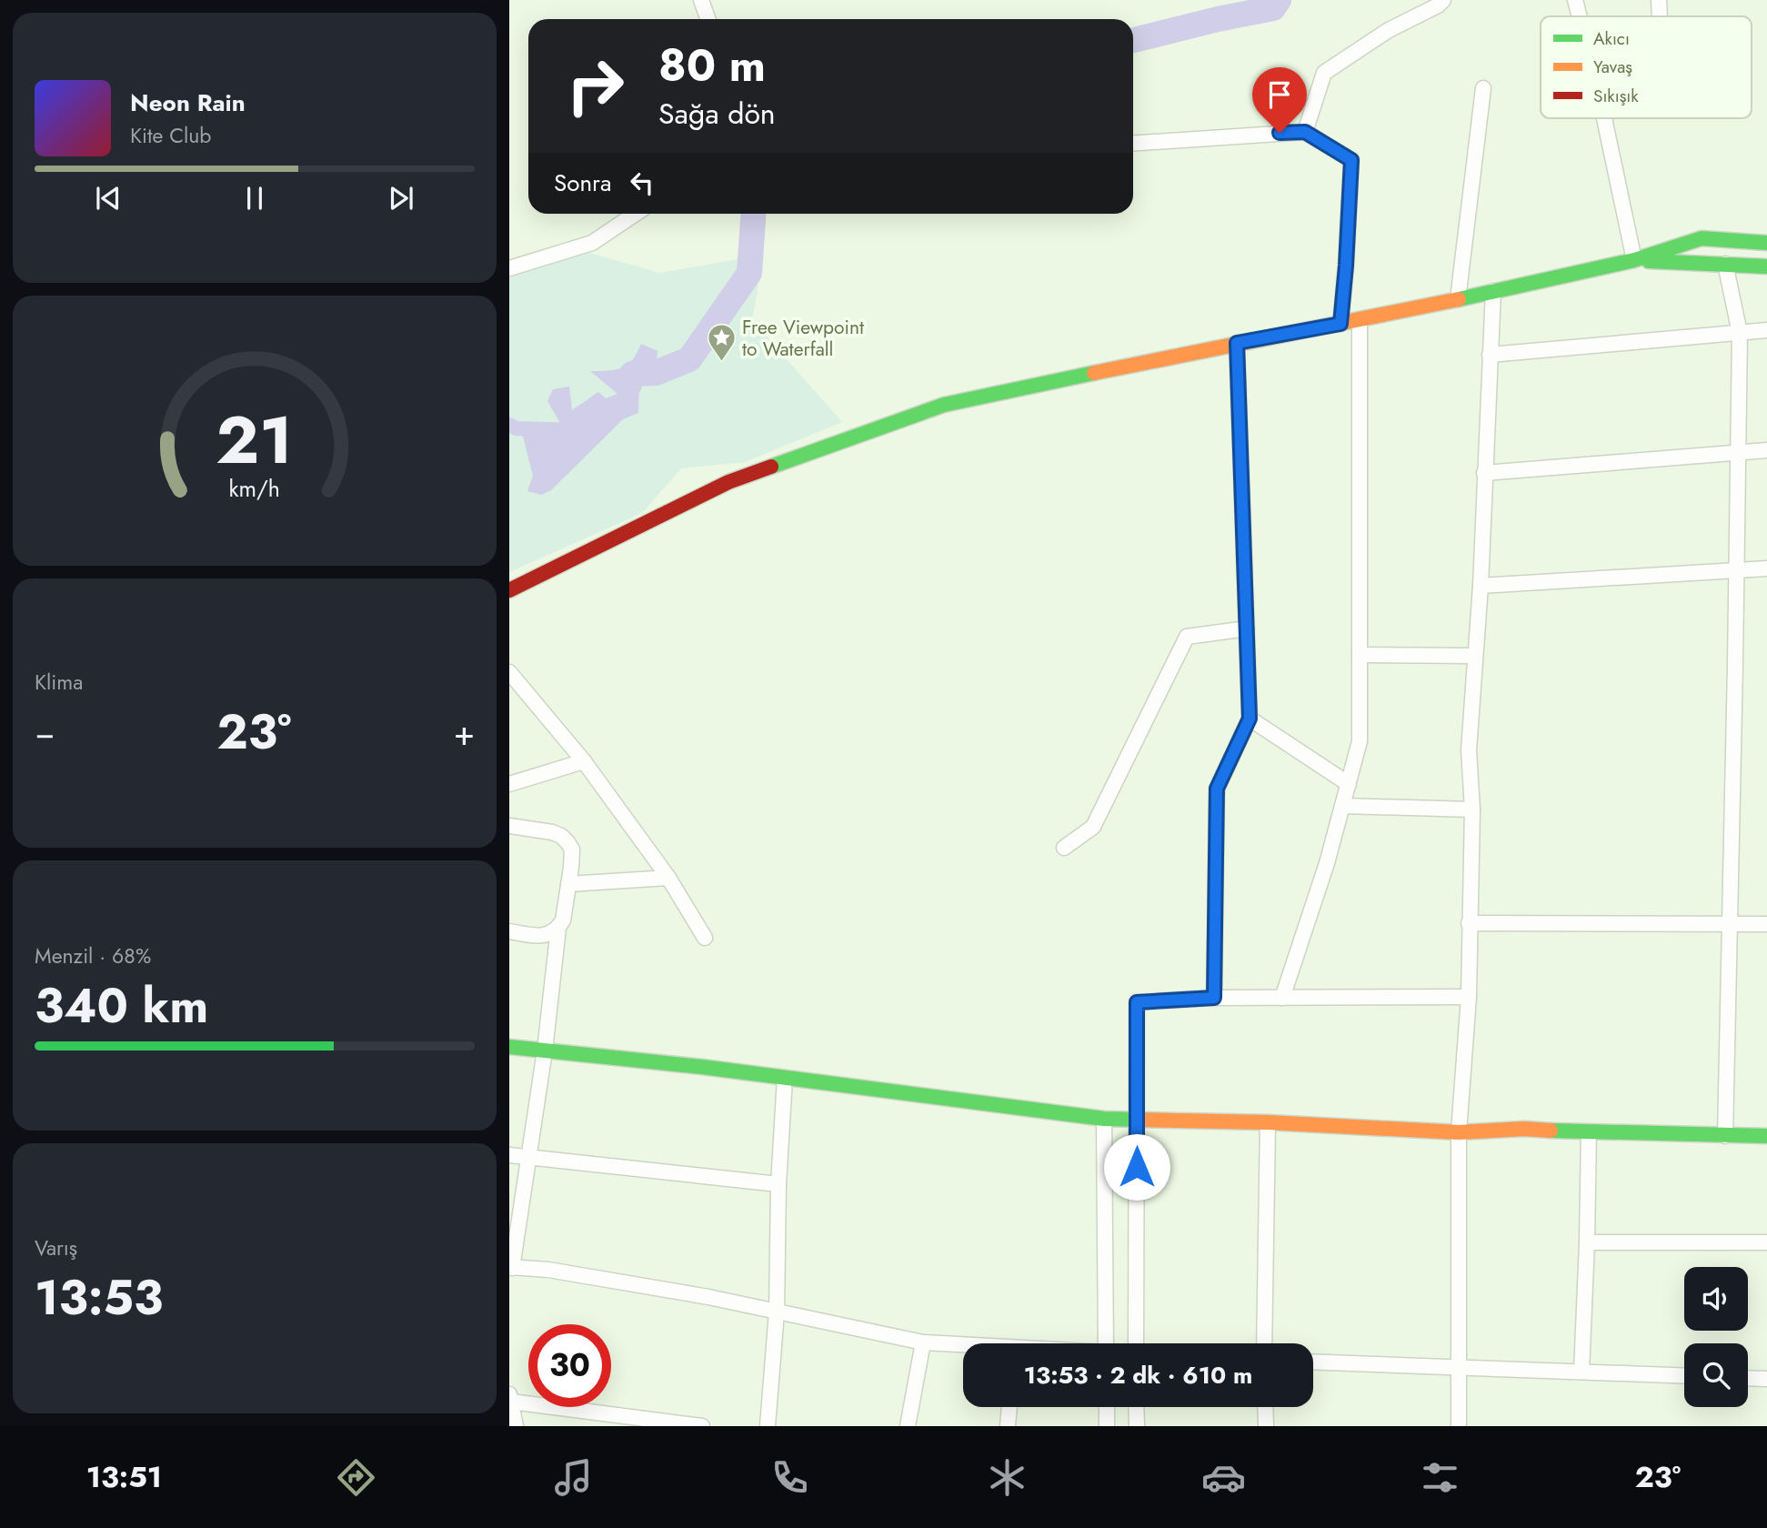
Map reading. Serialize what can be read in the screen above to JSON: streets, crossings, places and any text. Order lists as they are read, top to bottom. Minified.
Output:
{"places":{"place":["Free Viewpoint to Waterfall"]},"legend":["Akıcı","Yavaş","Sıkışık"],"page":{"turn":["80 m","Sağa dön"],"song":["Neon Rain","Kite Club"],"then":"Sonra","tile":["Klima",["Menzil · 68%","340 km"],["Varış","13:53"]],"heat":["−","23°","+"],"limit":"30","trip":"13:53 · 2 dk · 610 m","tabs":["13:51","23°"],"gauge":["21","km/h"]}}
